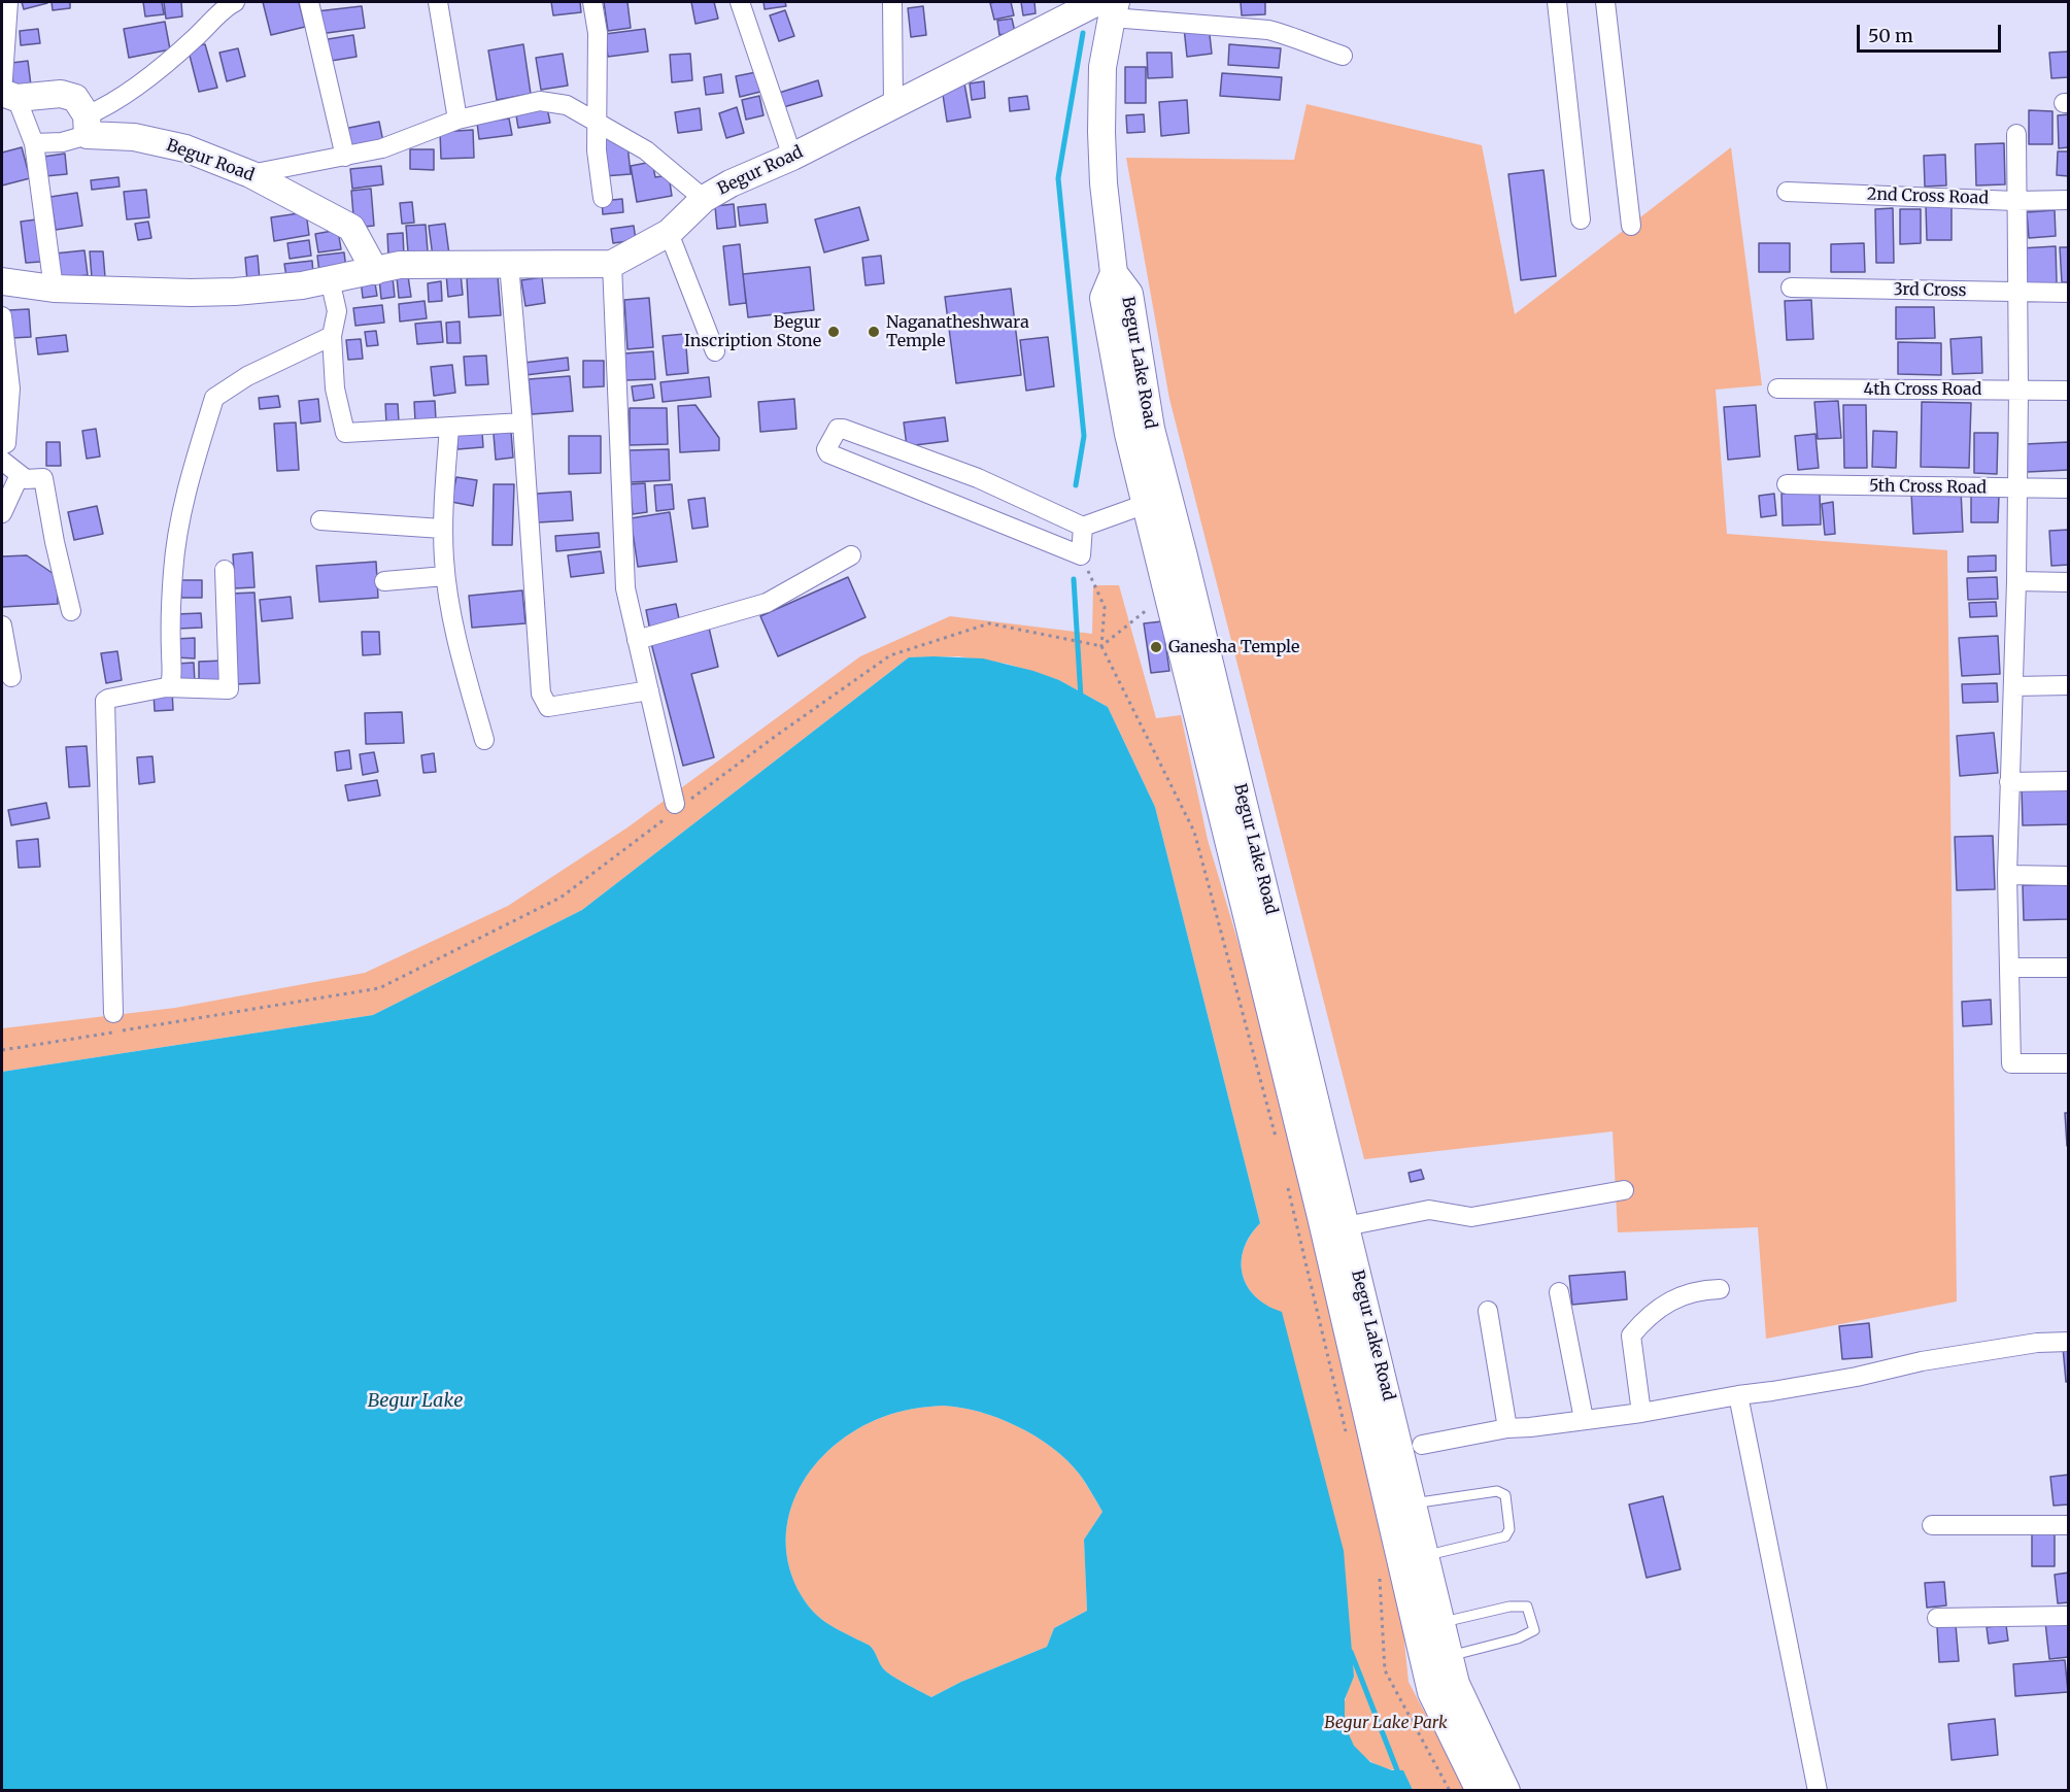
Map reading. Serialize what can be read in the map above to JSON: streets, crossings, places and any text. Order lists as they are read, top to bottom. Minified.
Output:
{"streets":{"main road":["Begur Road","Begur Lake Road"],"street":["2nd Cross Road","3rd Cross","4th Cross Road","5th Cross Road"]},"water":["Begur Lake"],"parks":["Begur Lake Park"],"places":["Begur Inscription Stone","Naganatheshwara Temple","Ganesha Temple"],"scale_bar":"50 m"}
